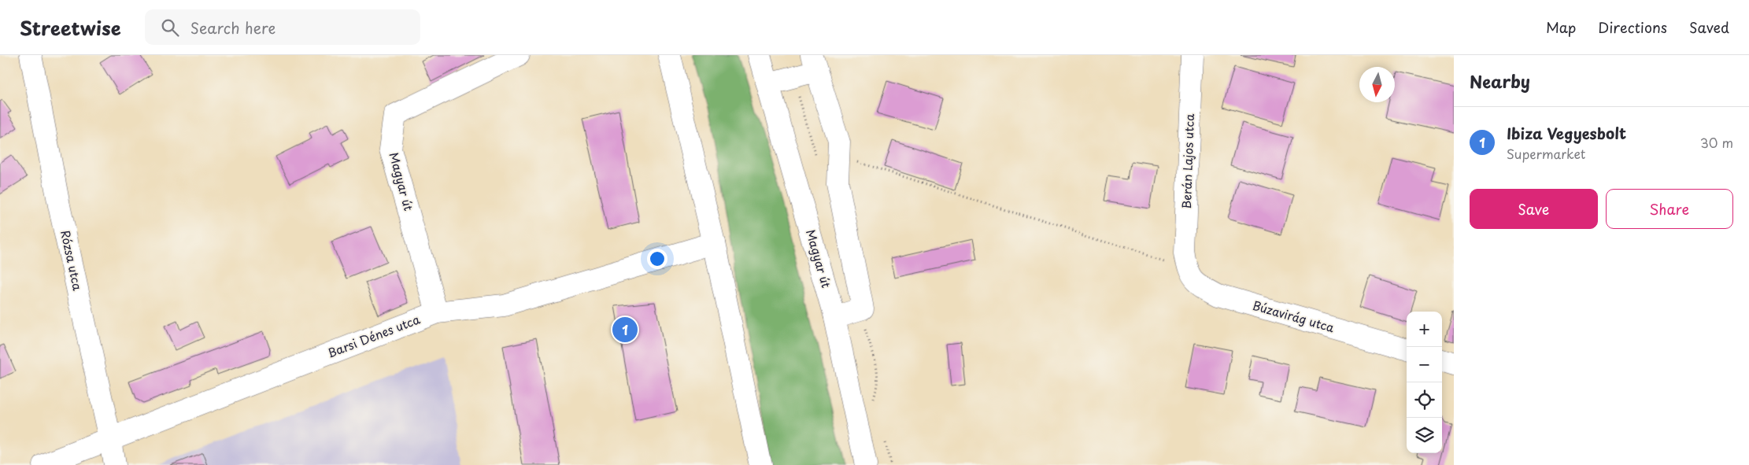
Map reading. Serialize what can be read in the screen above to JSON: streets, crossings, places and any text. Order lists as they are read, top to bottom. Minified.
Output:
{"streets":{"street":["Berán Lajos utca","Magyar út","Rózsa utca","Búzavirág utca","Barsi Dénes utca"]},"crossings":[["Berán Lajos utca","Búzavirág utca"],["Magyar út","Barsi Dénes utca"],["Rózsa utca","Barsi Dénes utca"]],"north":"bottom","page":{"header":"Streetwise","search":"Search here","nav":["Map","Directions","Saved"],"heading":"Nearby","list":[{"mark":"1","name":"Ibiza Vegyesbolt","note":"Supermarket","value":"30 m"}],"buttons":["Save","Share"],"map_buttons":["+","−"],"pins":"1"}}
